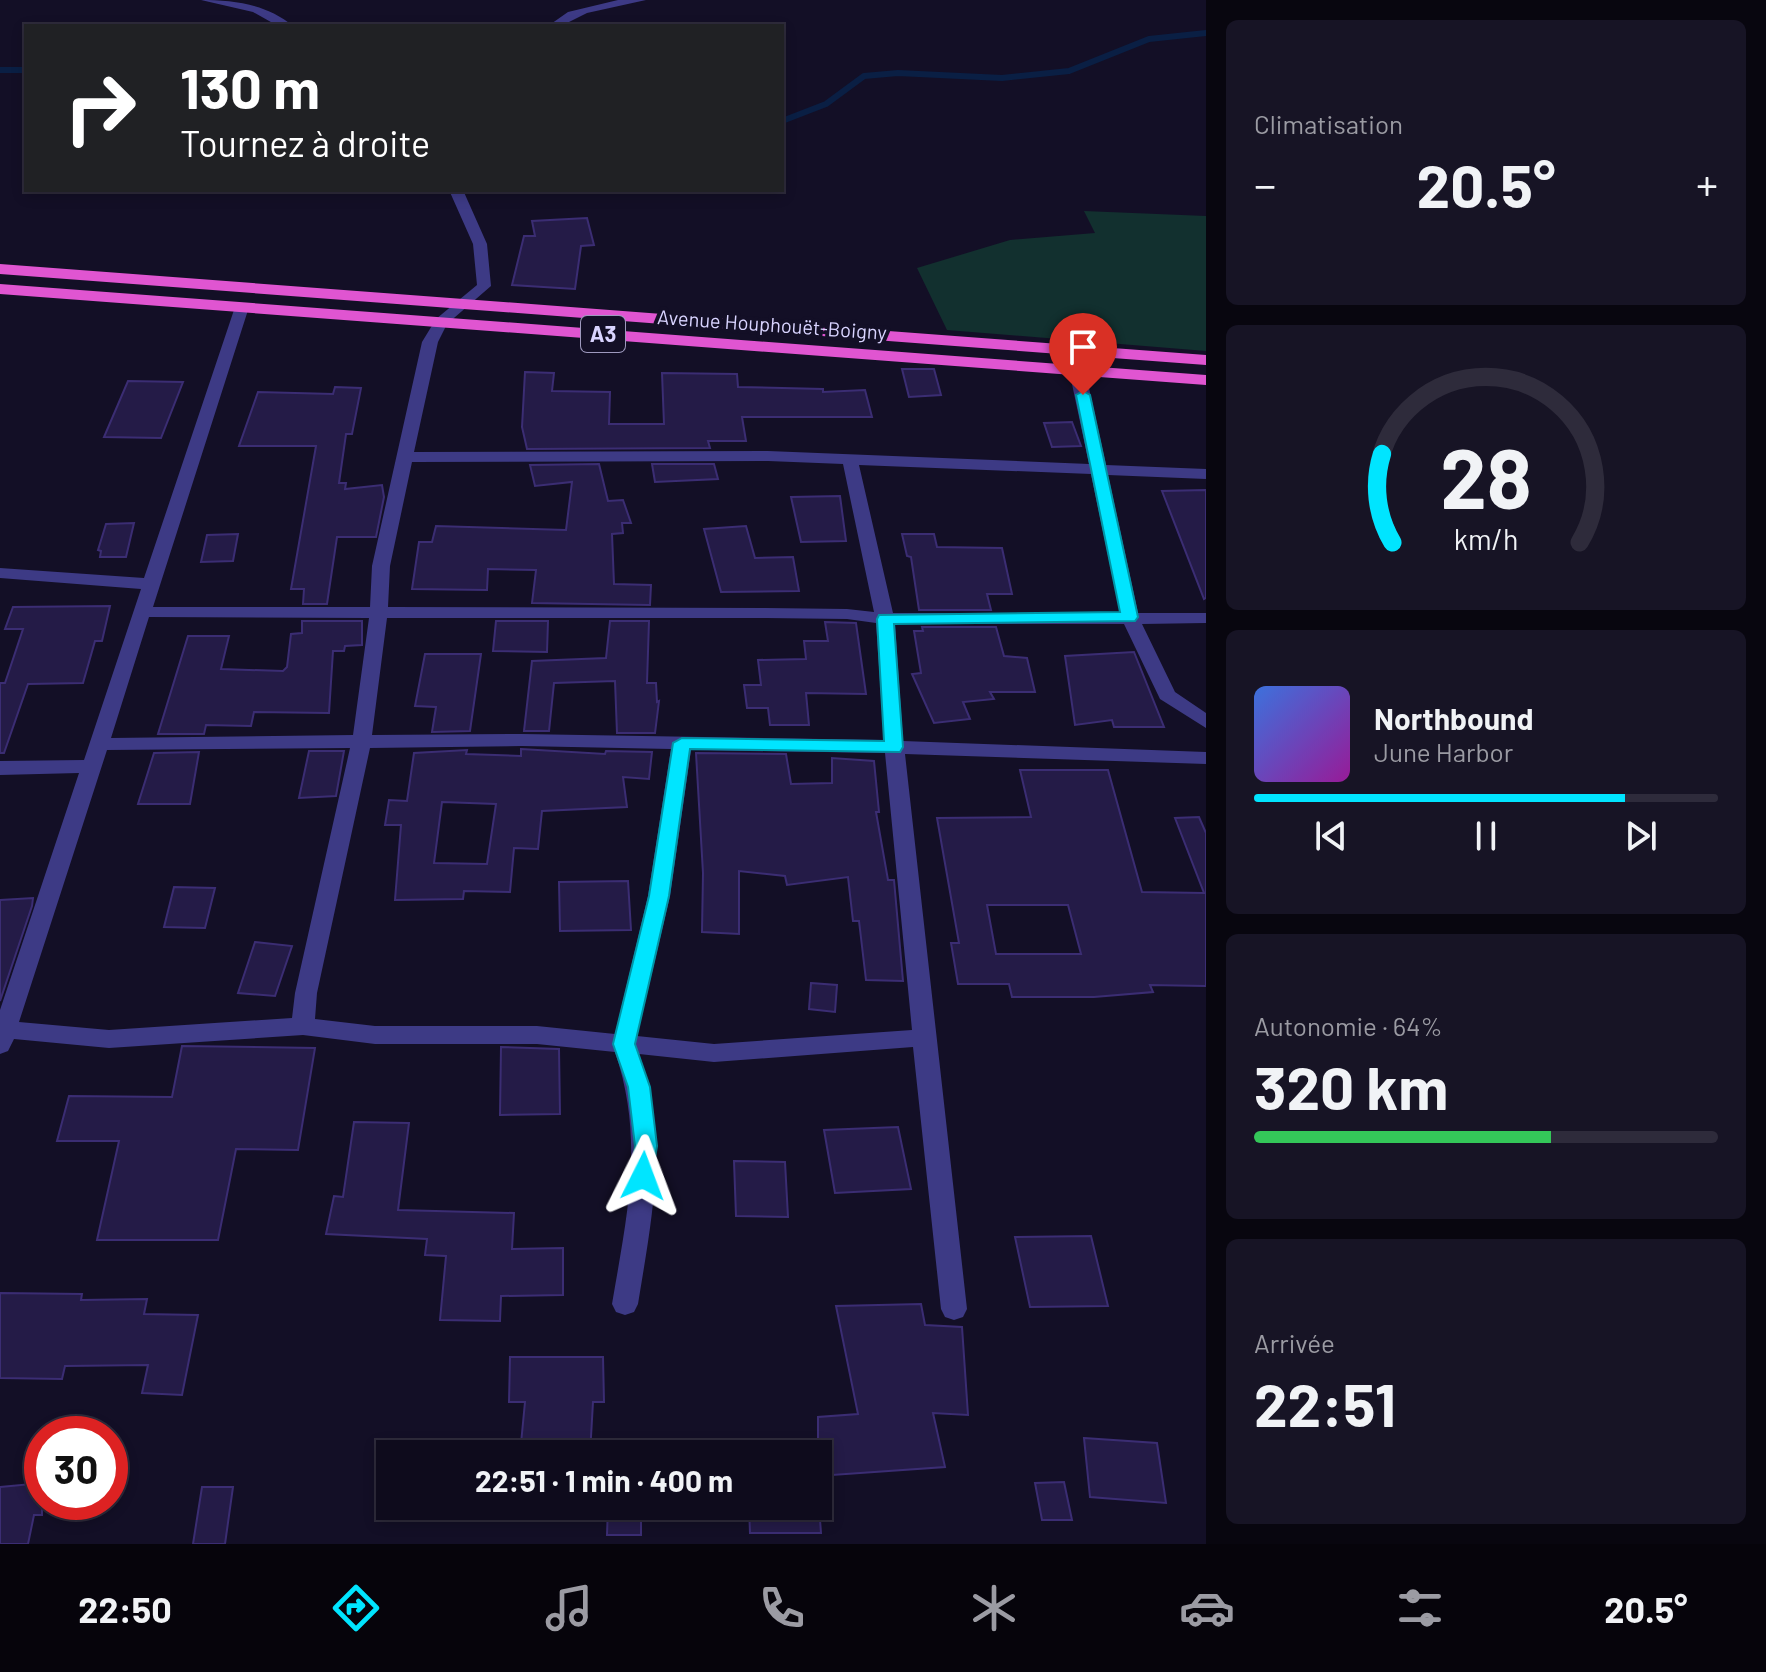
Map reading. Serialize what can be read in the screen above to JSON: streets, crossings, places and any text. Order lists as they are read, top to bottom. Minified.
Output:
{"streets":{"highway":["Avenue Houphouët-Boigny","A3"]},"page":{"tile":["Climatisation",["Autonomie · 64%","320 km"],["Arrivée","22:51"]],"turn":["130 m","Tournez à droite"],"heat":["−","20.5°","+"],"song":["Northbound","June Harbor"],"limit":"30","trip":"22:51 · 1 min · 400 m","tabs":["22:50","20.5°"],"gauge":["28","km/h"]}}
